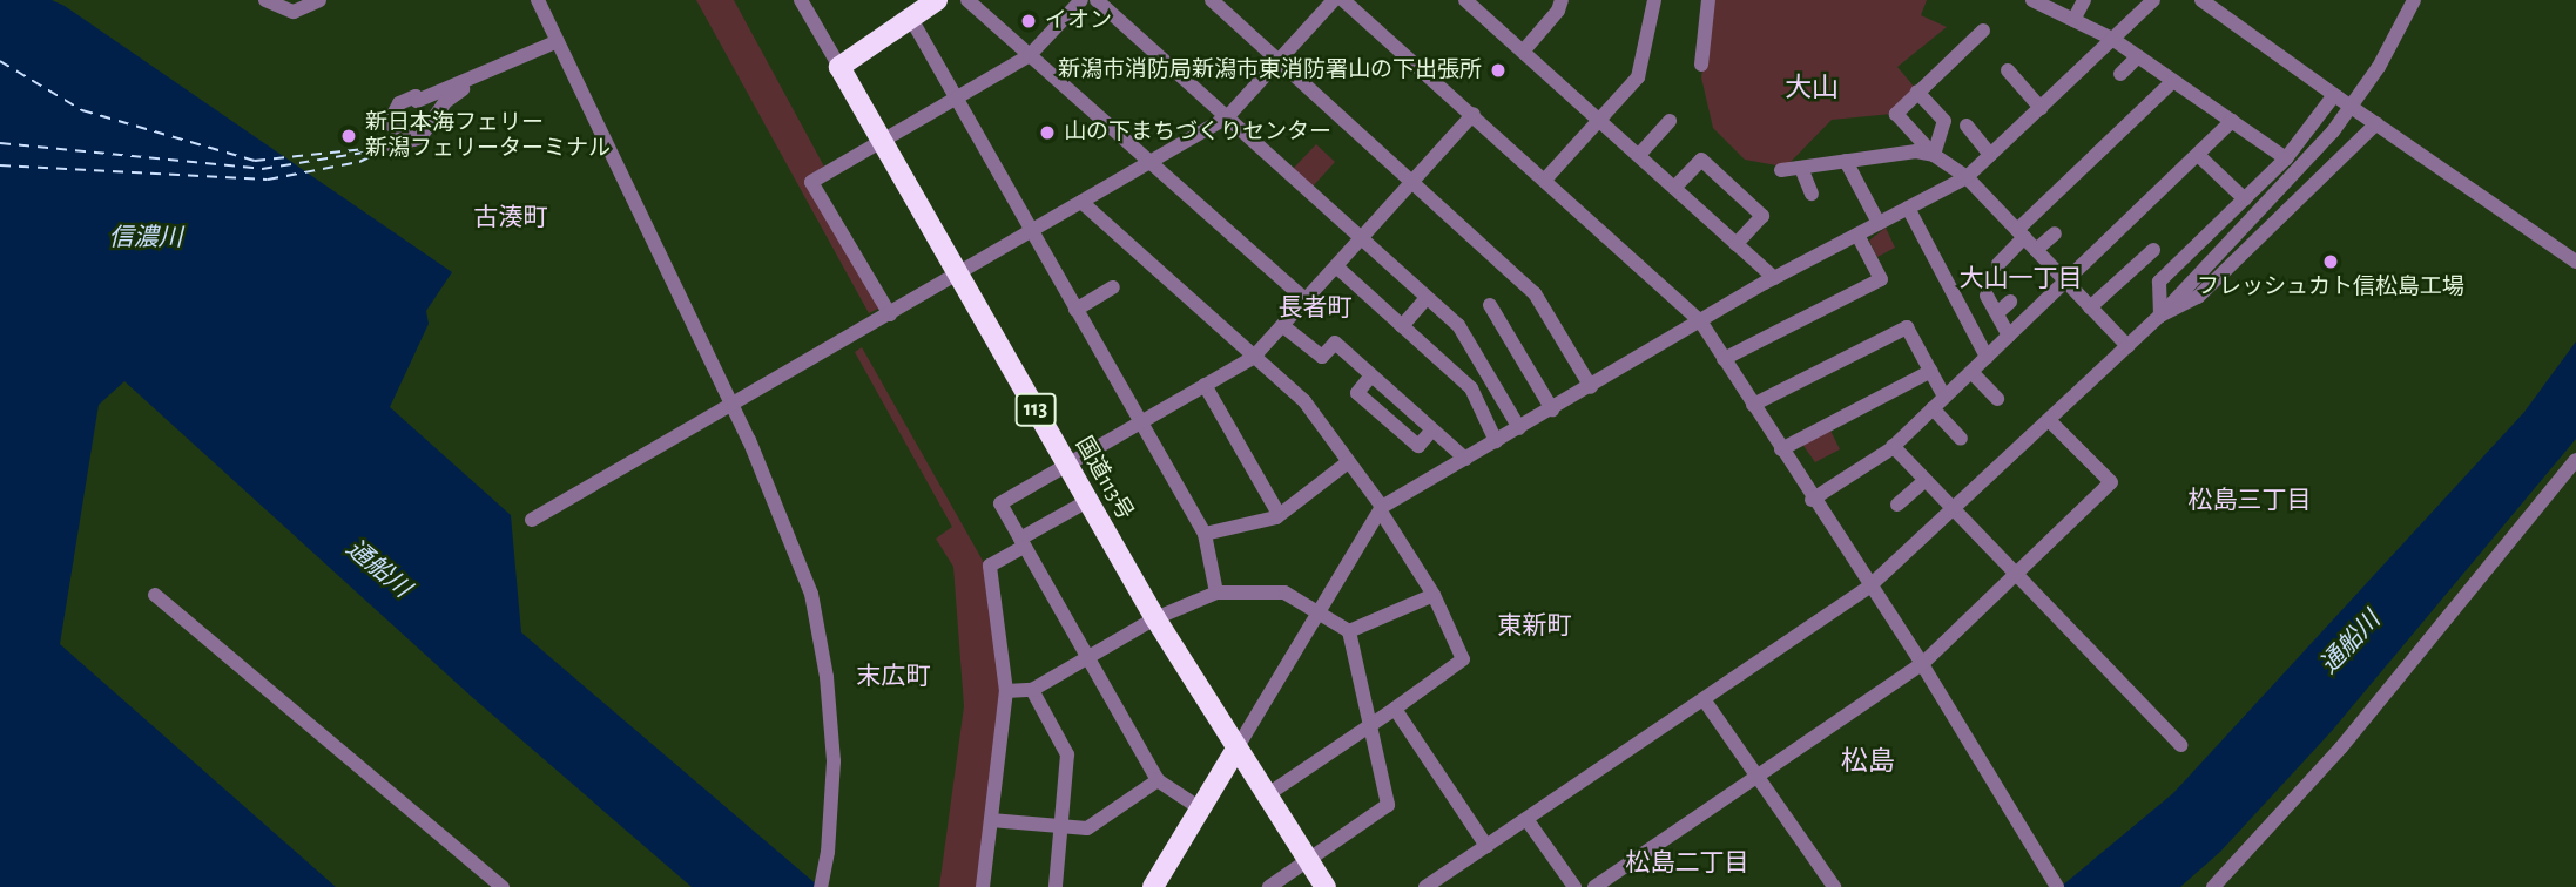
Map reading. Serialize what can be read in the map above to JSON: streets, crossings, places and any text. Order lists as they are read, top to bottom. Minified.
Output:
{"streets":{"highway":["113","国道113号"]},"crossings":[["113","国道113号"]],"districts":["大山","古湊町","大山一丁目","長者町","松島三丁目","東新町","末広町","松島","松島二丁目"],"water":["信濃川","通船川"],"places":["イオン","新潟市消防局新潟市東消防署山の下出張所","山の下まちづくりセンター","新日本海フェリー 新潟フェリーターミナル","フレッシュカト信松島工場"]}
